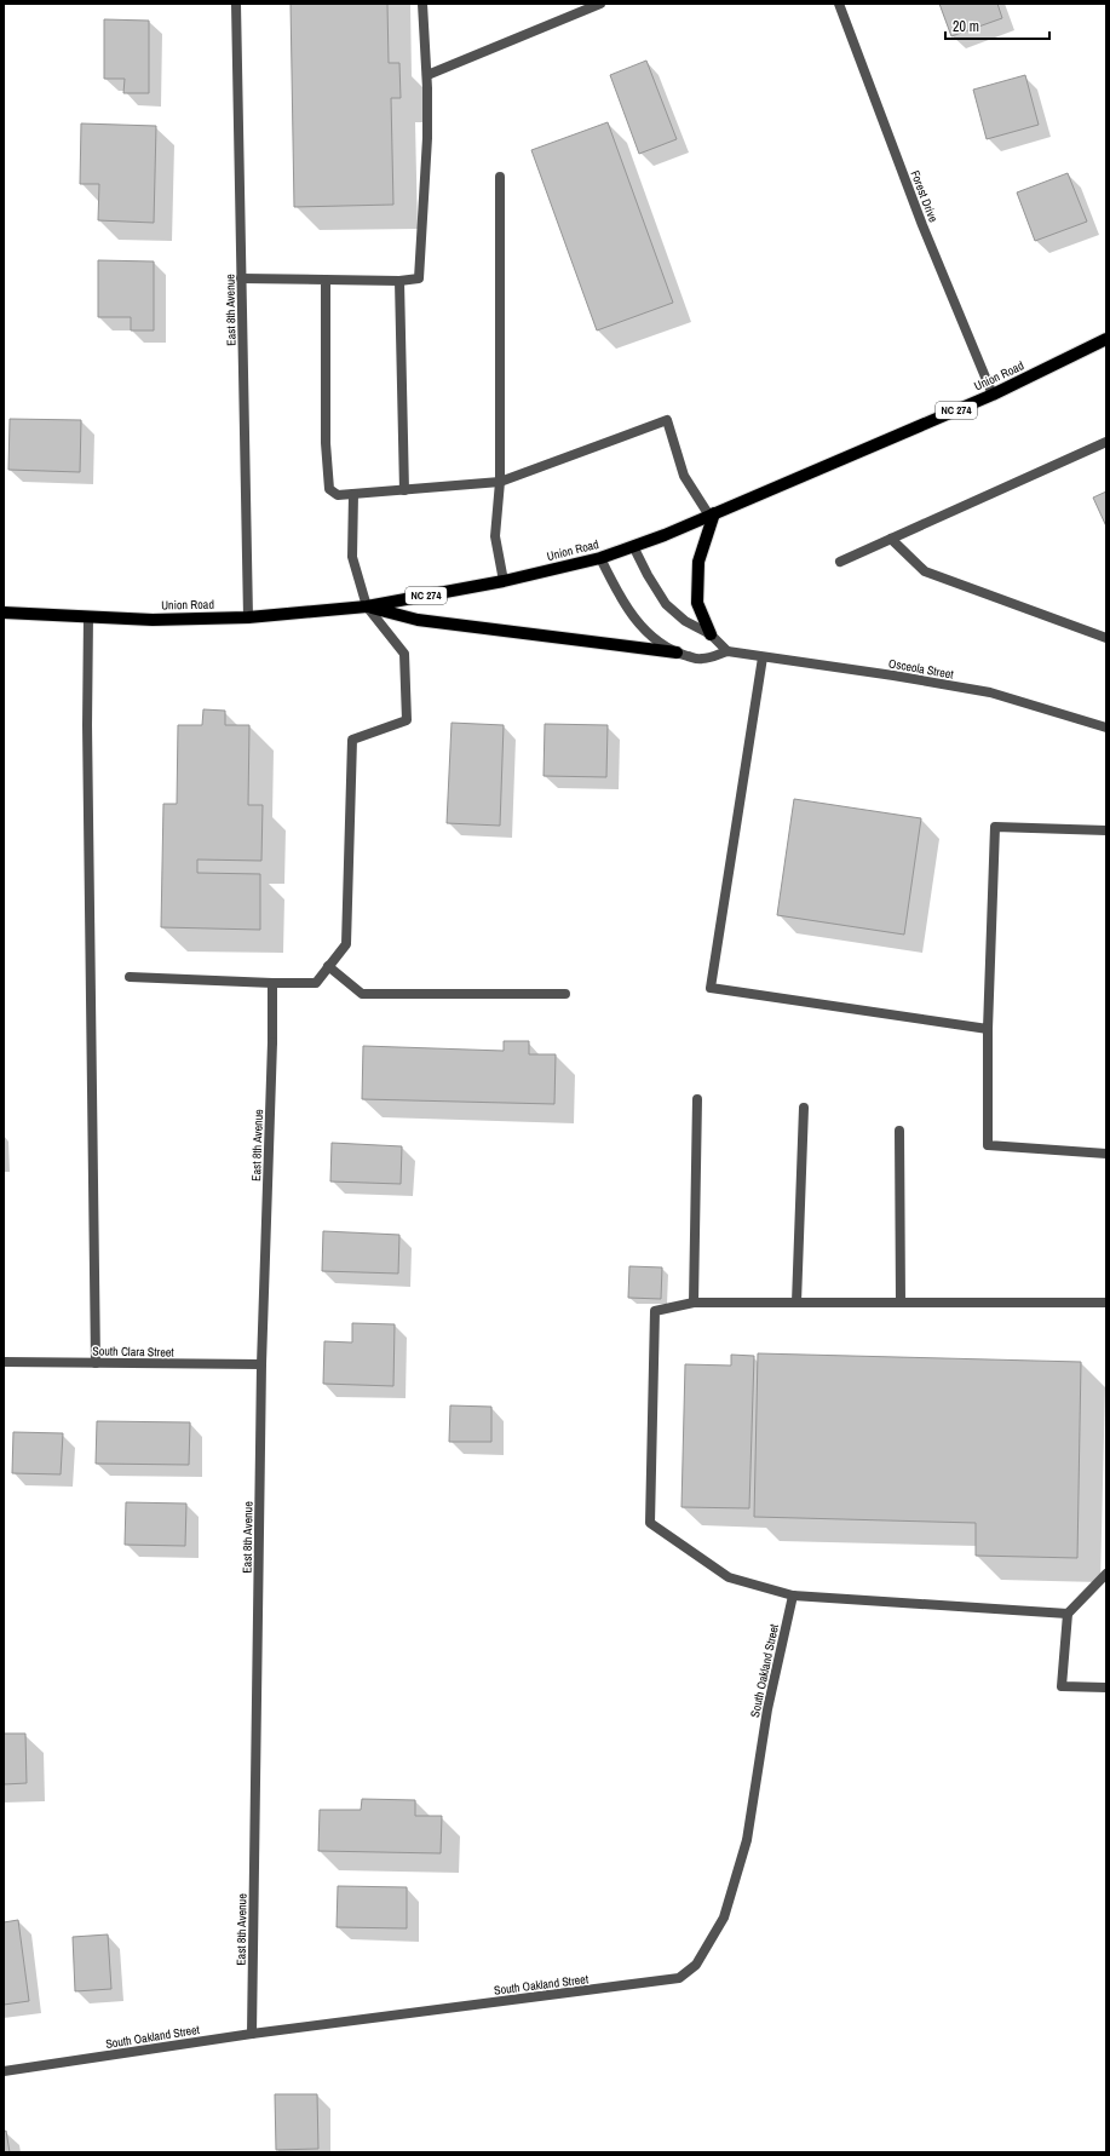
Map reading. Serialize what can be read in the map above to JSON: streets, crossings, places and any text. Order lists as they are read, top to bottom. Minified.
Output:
{"streets":{"main road":["Union Road","NC 274"],"street":["Forest Drive","East 8th Avenue","Osceola Street","South Clara Street","South Oakland Street"]},"crossings":[["Forest Drive","Union Road"],["East 8th Avenue","Union Road"],["East 8th Avenue","South Clara Street"],["East 8th Avenue","South Oakland Street"],["Union Road","Osceola Street"]],"scale_bar":"20 m"}
